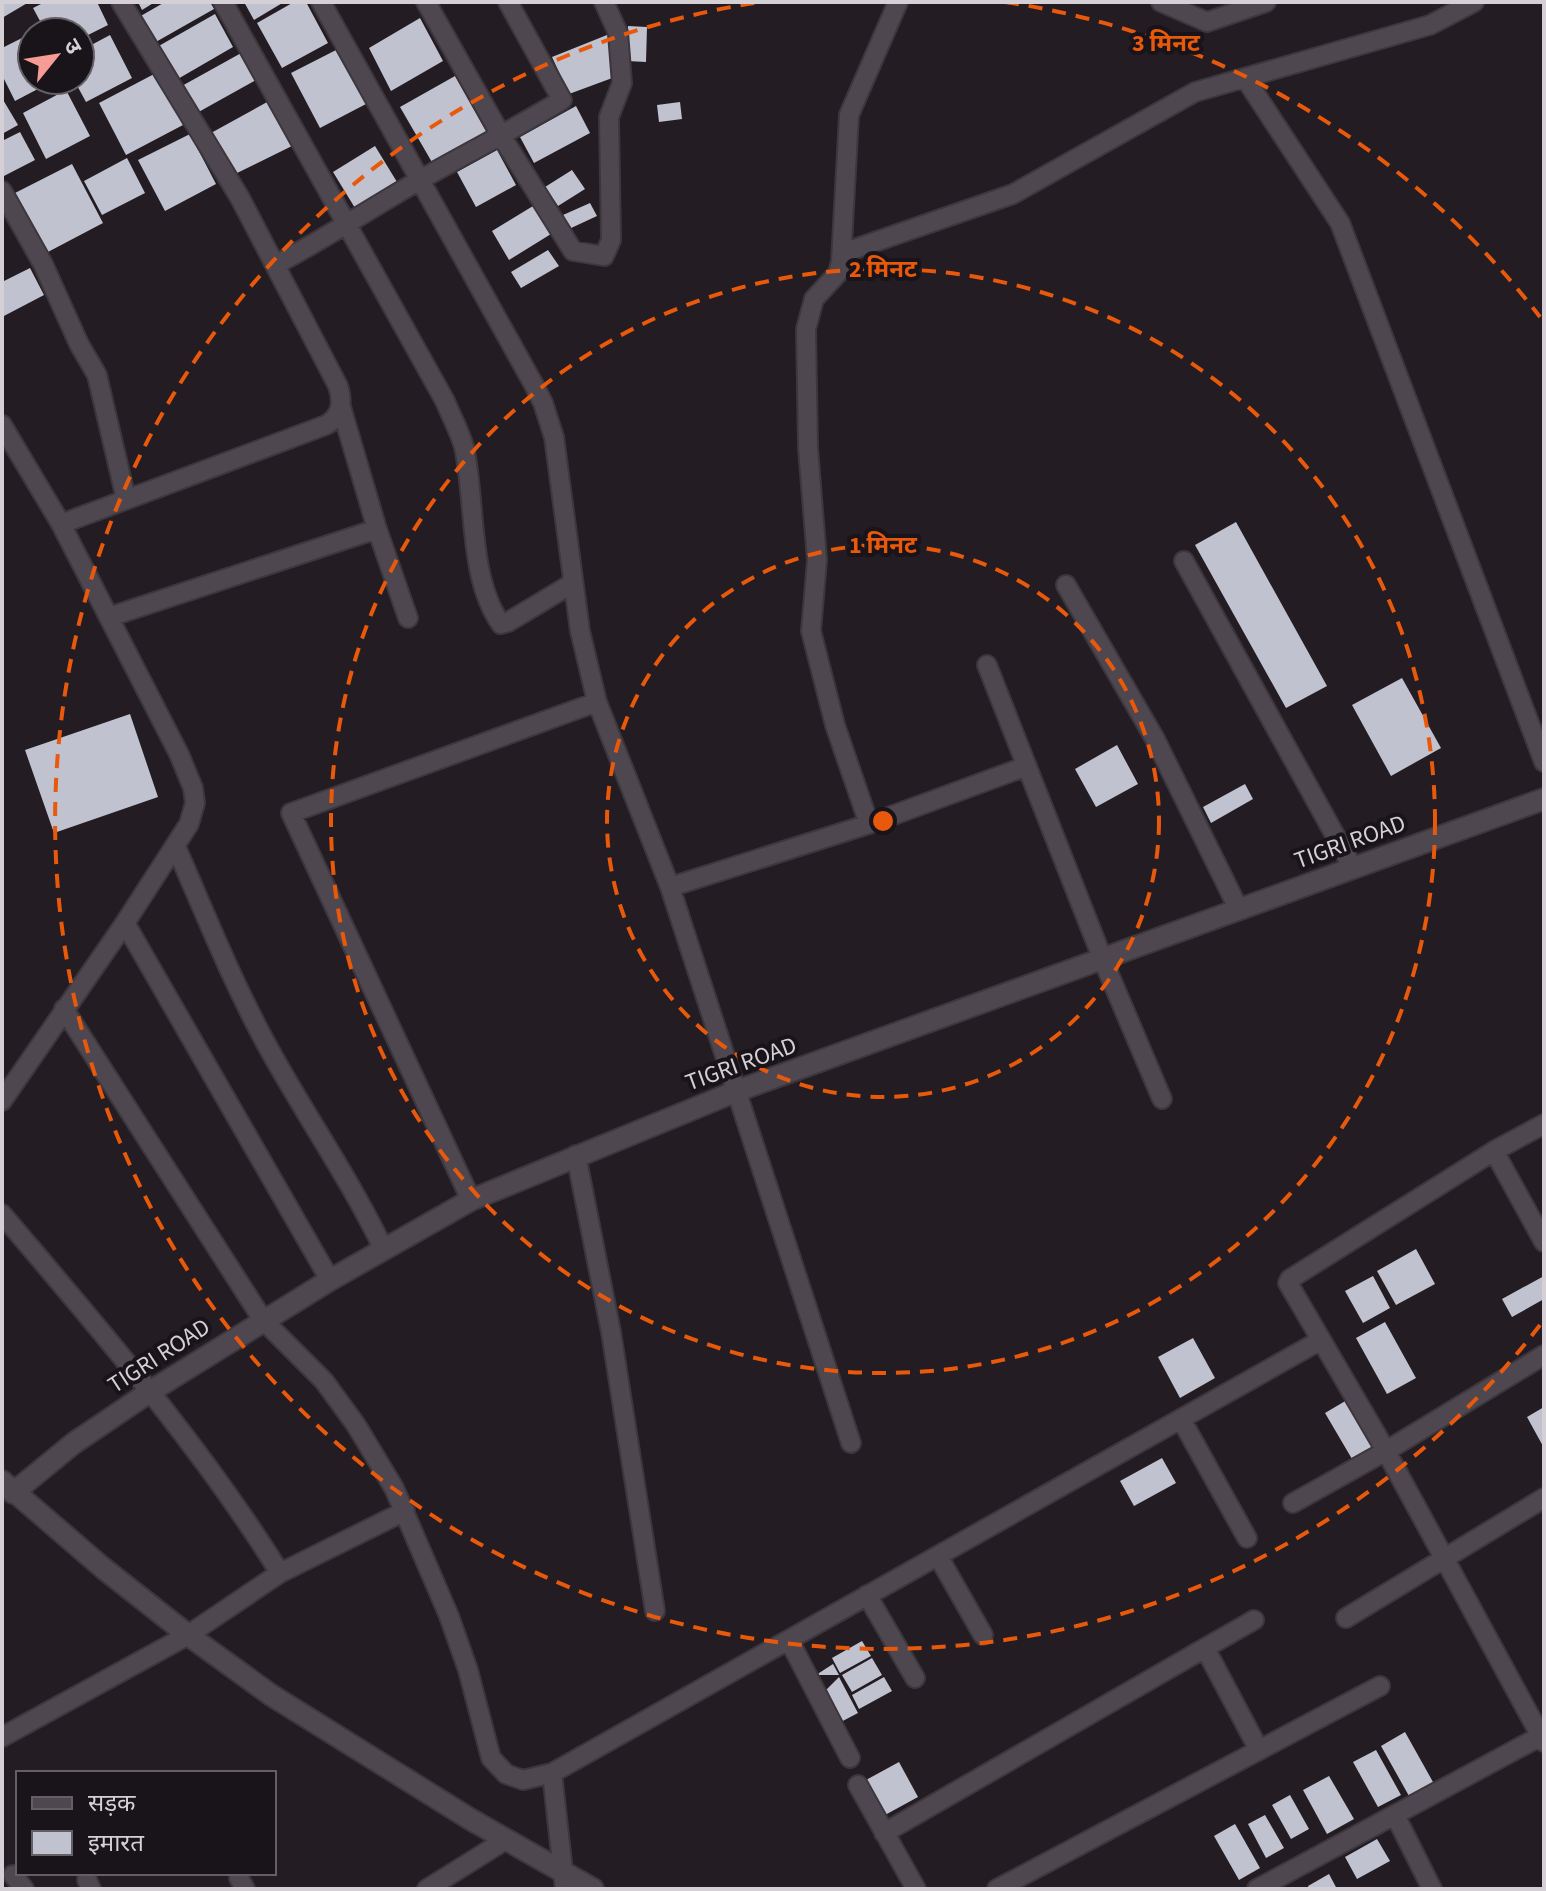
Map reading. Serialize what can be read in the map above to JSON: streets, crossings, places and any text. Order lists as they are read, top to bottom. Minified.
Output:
{"streets":{"street":["TIGRI ROAD"]},"legend":["सड़क","इमारत"],"north":"top right","rings":["3 मिनट","2 मिनट","1 मिनट"]}
